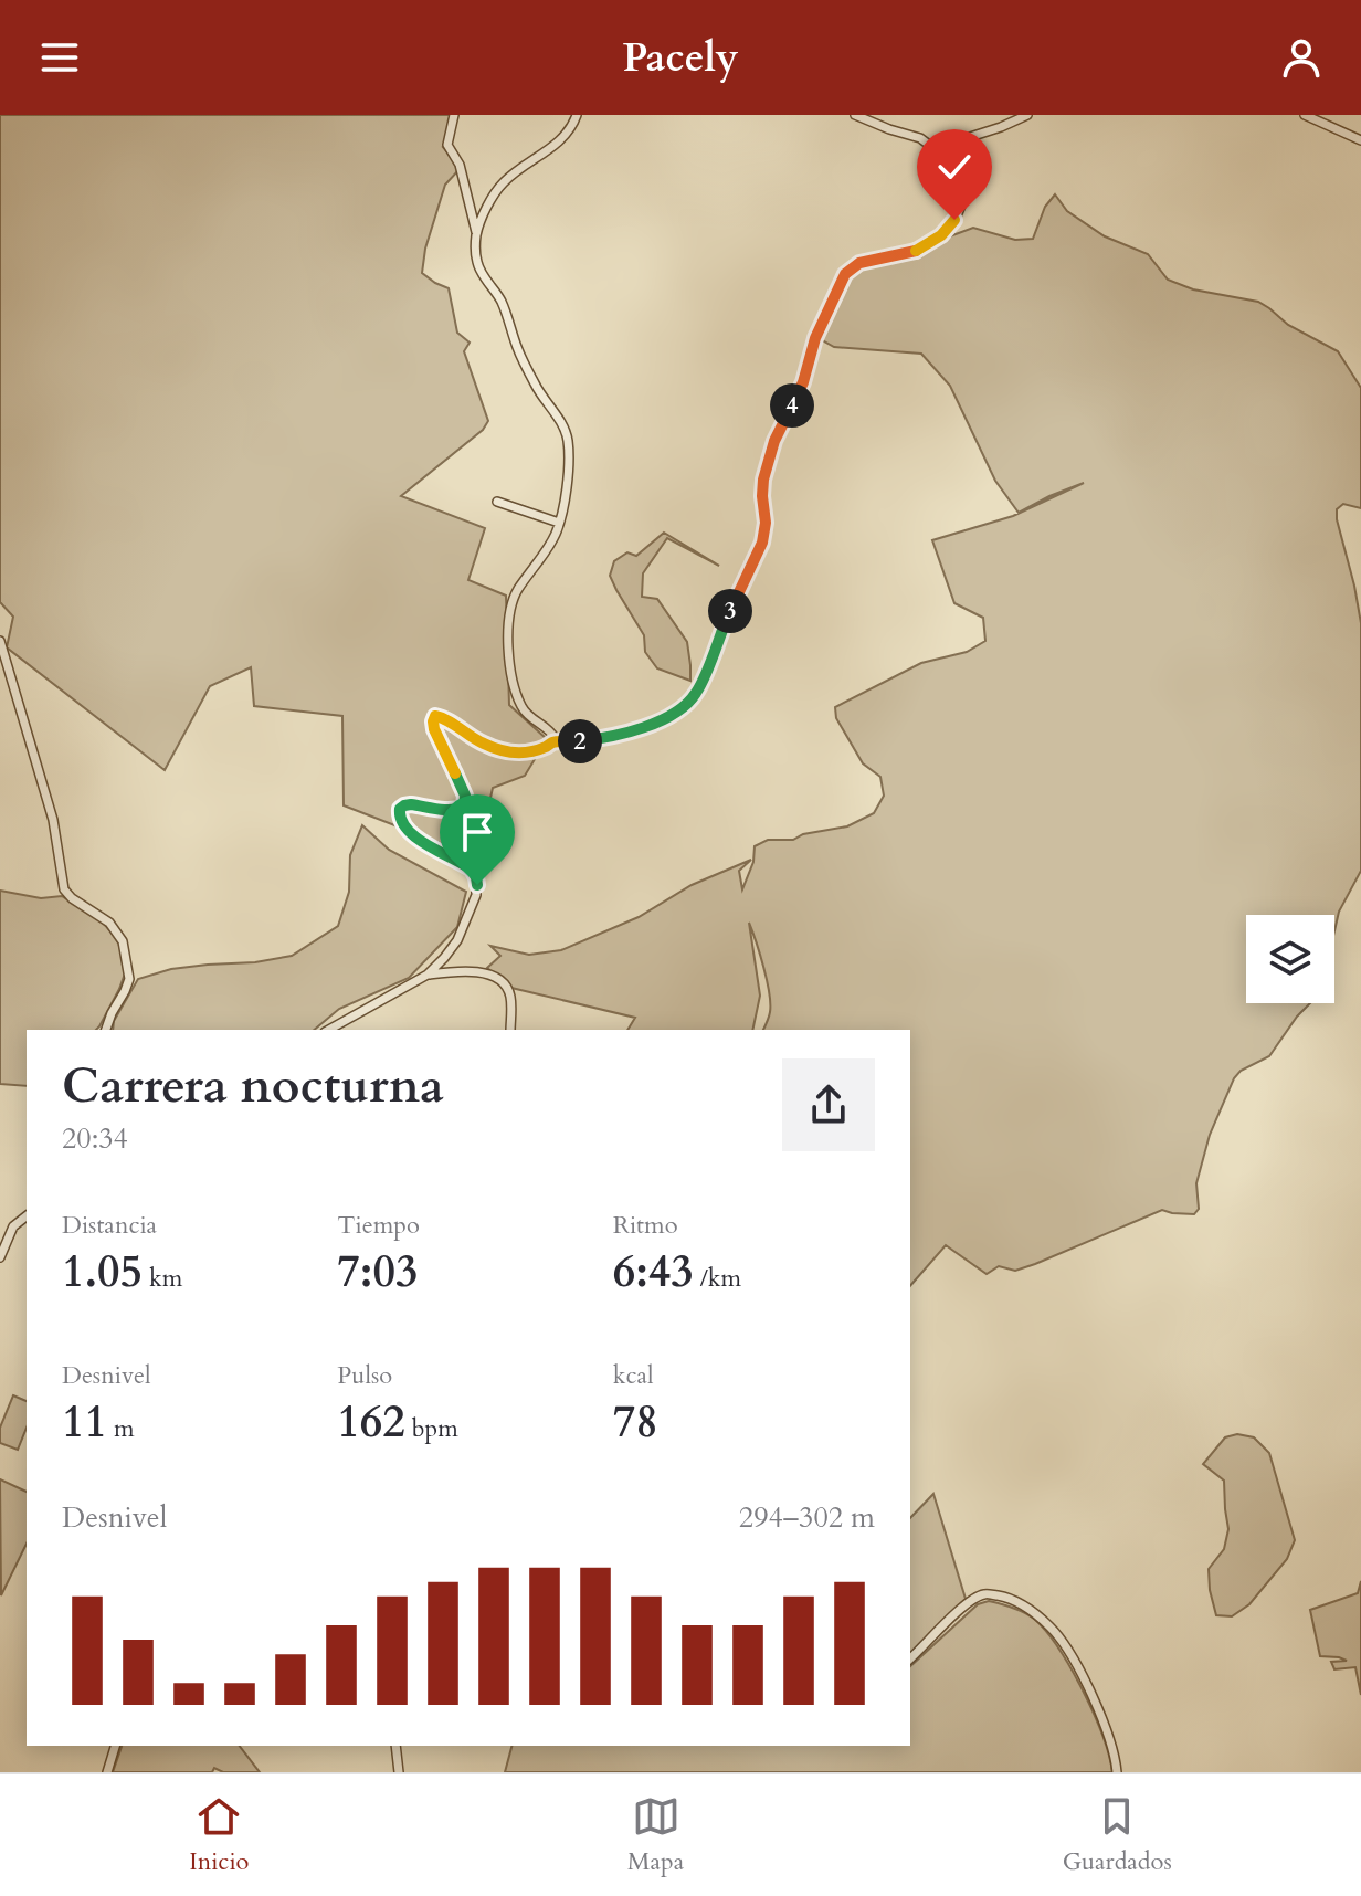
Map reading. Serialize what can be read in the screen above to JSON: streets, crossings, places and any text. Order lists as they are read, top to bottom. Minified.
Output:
{"page":{"header":"Pacely","pins":["4","3","2"],"heading":["Carrera nocturna","20:34"],"stats":[["Distancia","1.05 km"],["Tiempo","7:03"],["Ritmo","6:43 /km"],["Desnivel","11 m"],["Pulso","162 bpm"],["kcal","78"]],"chart":["Desnivel","294–302 m"],"tabs":["Inicio","Mapa","Guardados"]}}
